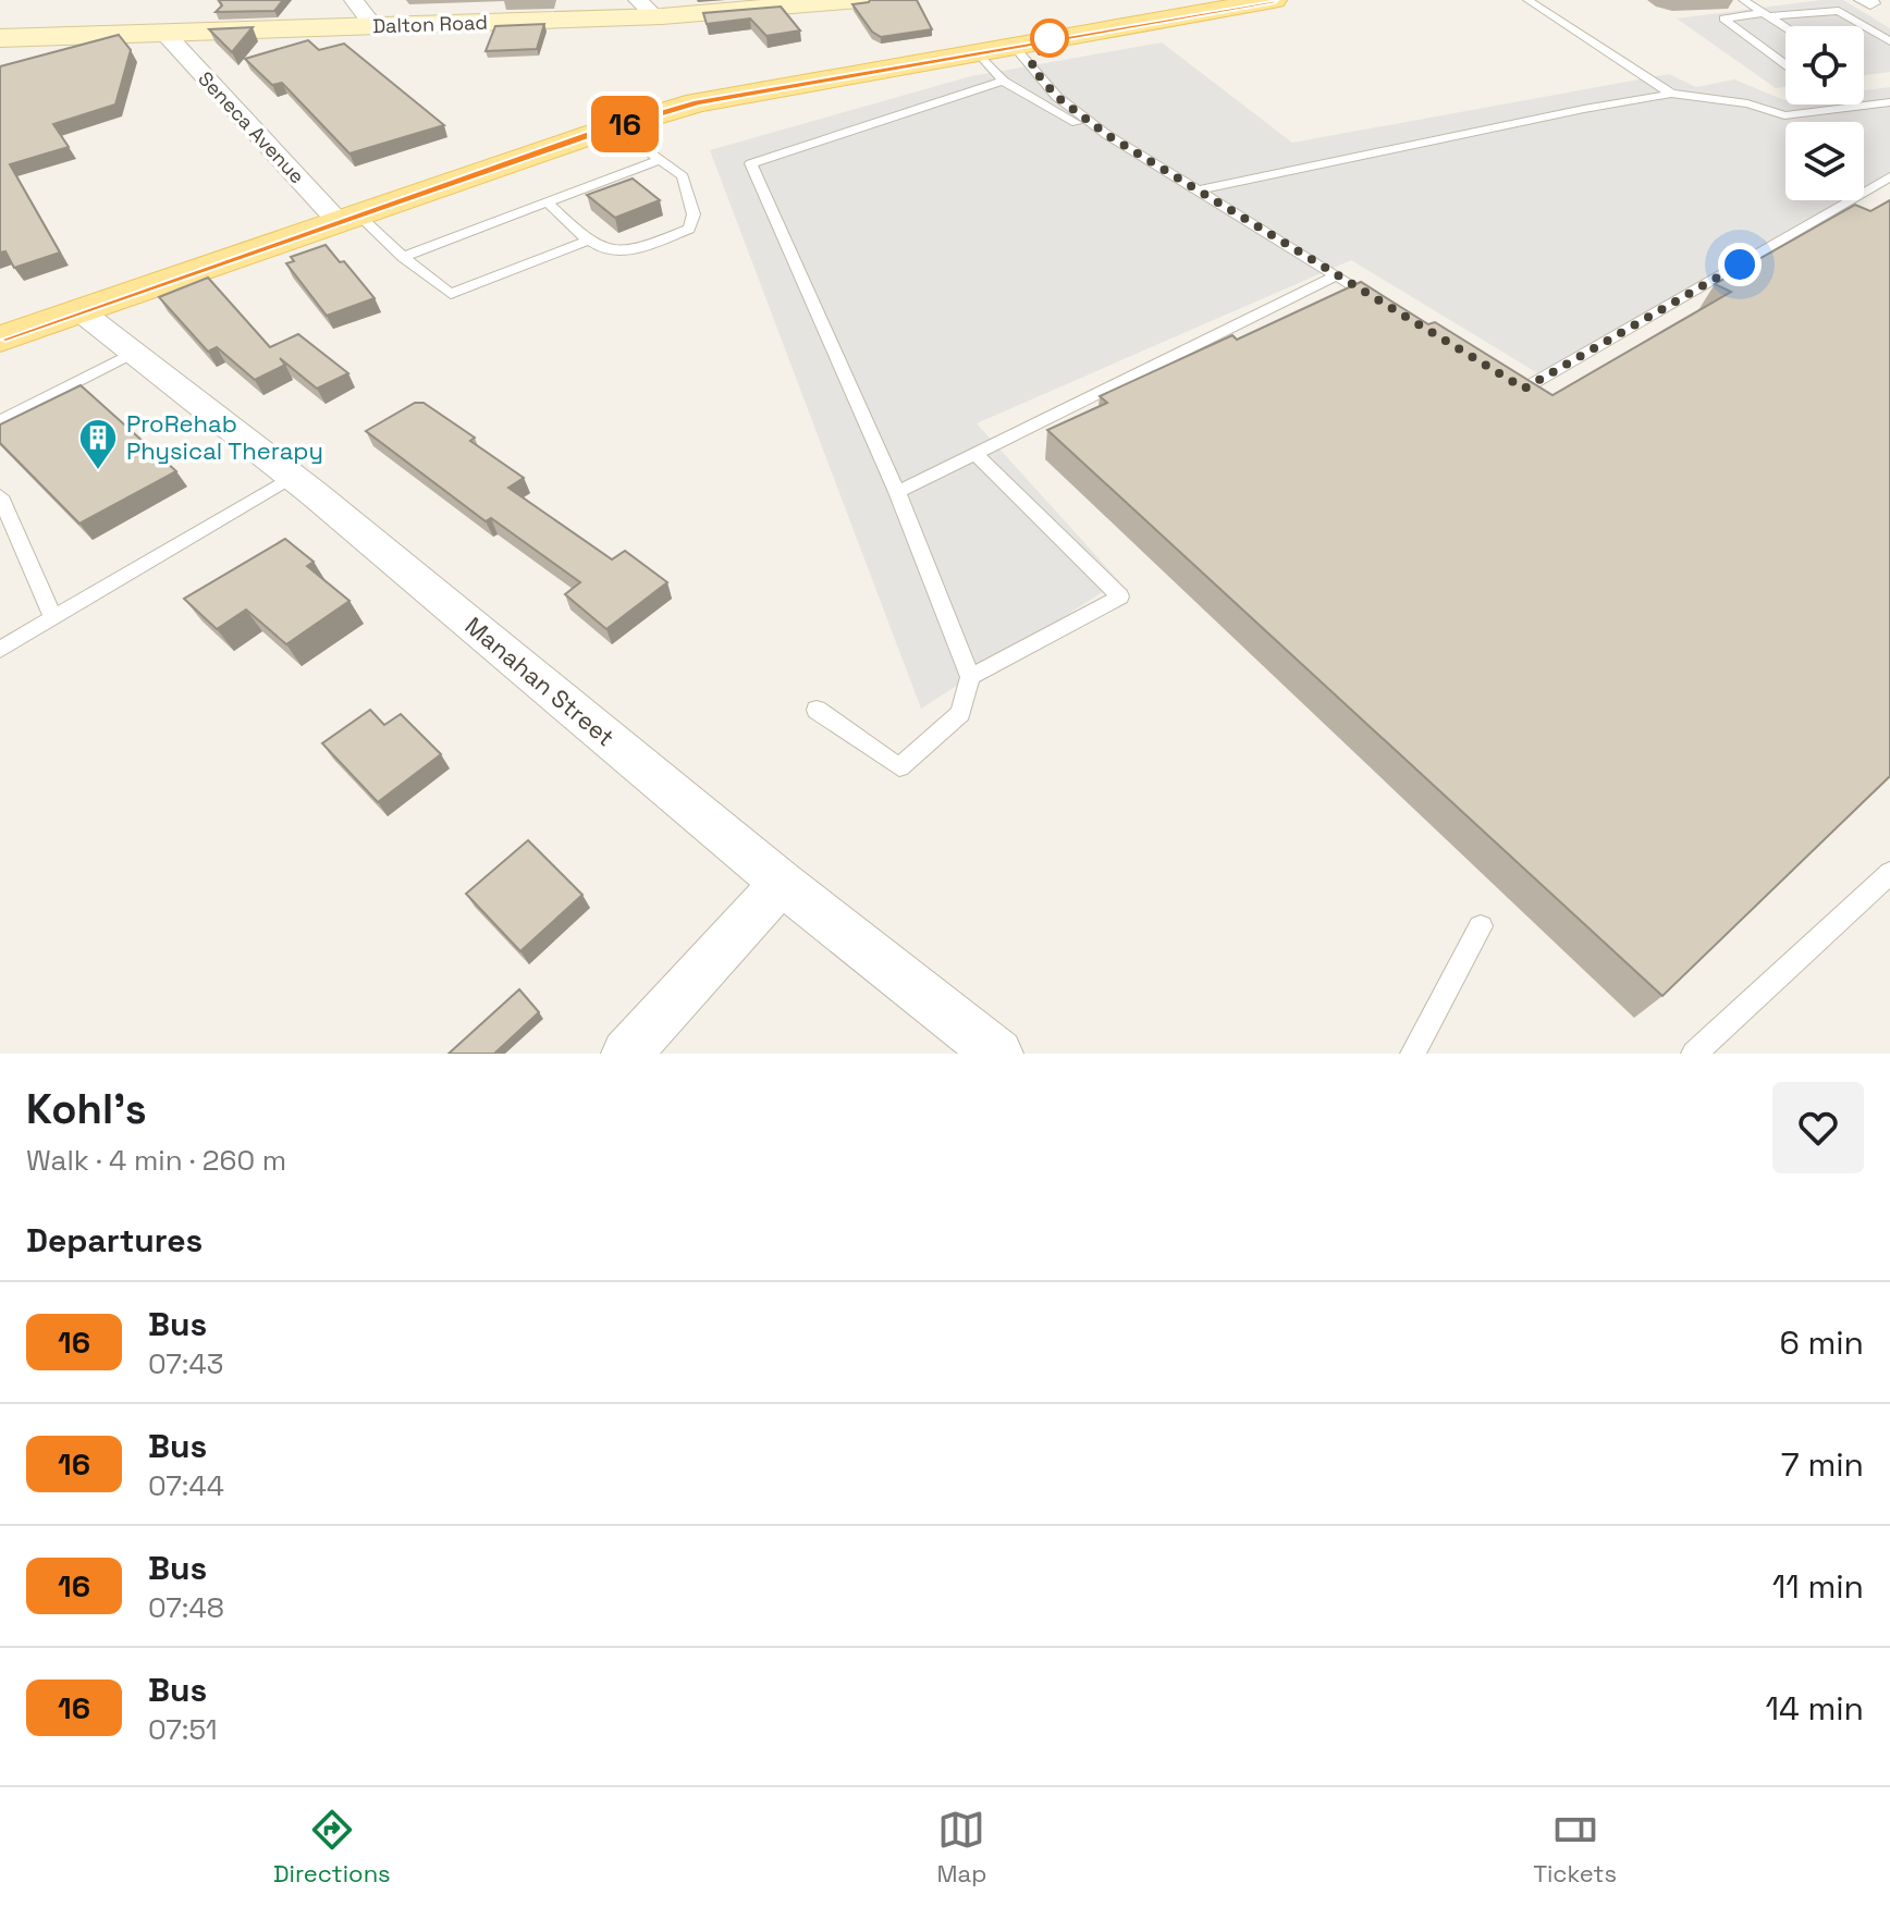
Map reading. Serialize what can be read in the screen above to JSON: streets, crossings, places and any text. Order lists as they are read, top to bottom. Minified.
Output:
{"streets":{"street":["Dalton Road","Seneca Avenue","Manahan Street"]},"crossings":[["Dalton Road","Seneca Avenue"]],"places":{"building":["ProRehab Physical Therapy"]},"lines":["bus line 16"],"page":{"on_map":"16","heading":[["Kohl's","Walk · 4 min · 260 m"],"Departures"],"list":[{"mark":"16","name":"Bus","note":"07:43","value":"6 min"},{"mark":"16","name":"Bus","note":"07:44","value":"7 min"},{"mark":"16","name":"Bus","note":"07:48","value":"11 min"},{"mark":"16","name":"Bus","note":"07:51","value":"14 min"}],"tabs":["Directions","Map","Tickets"]}}
